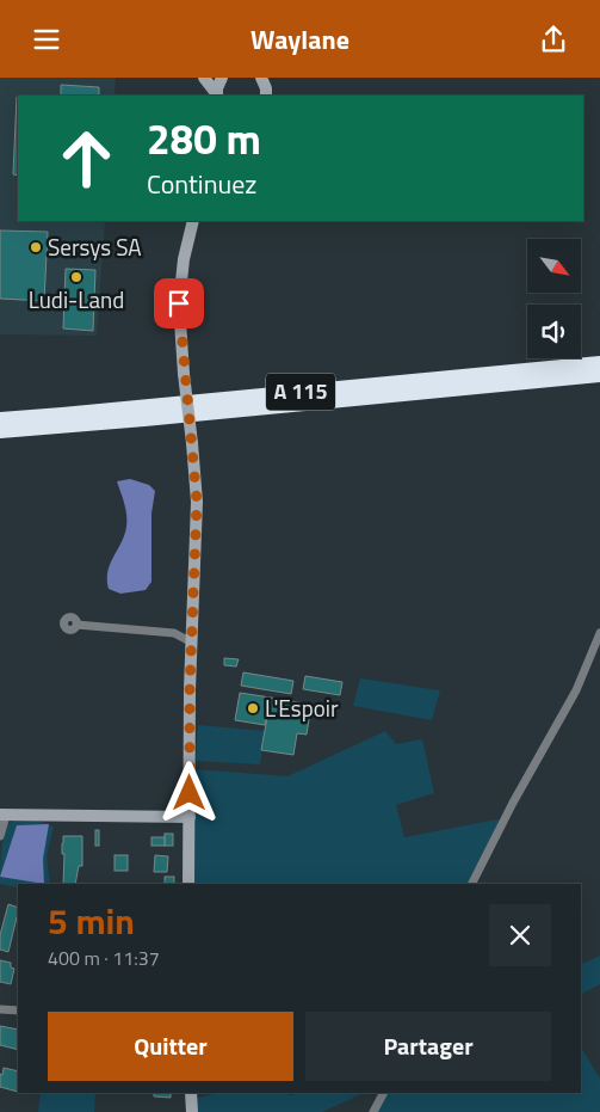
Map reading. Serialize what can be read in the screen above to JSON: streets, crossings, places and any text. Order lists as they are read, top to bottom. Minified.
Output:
{"streets":{"highway":["A 115"]},"places":["Sersys SA","Ludi-Land","L'Espoir"],"north":"bottom right","page":{"header":"Waylane","turn":["280 m","Continuez"],"heading":["5 min","400 m · 11:37"],"buttons":["Quitter","Partager"]}}
